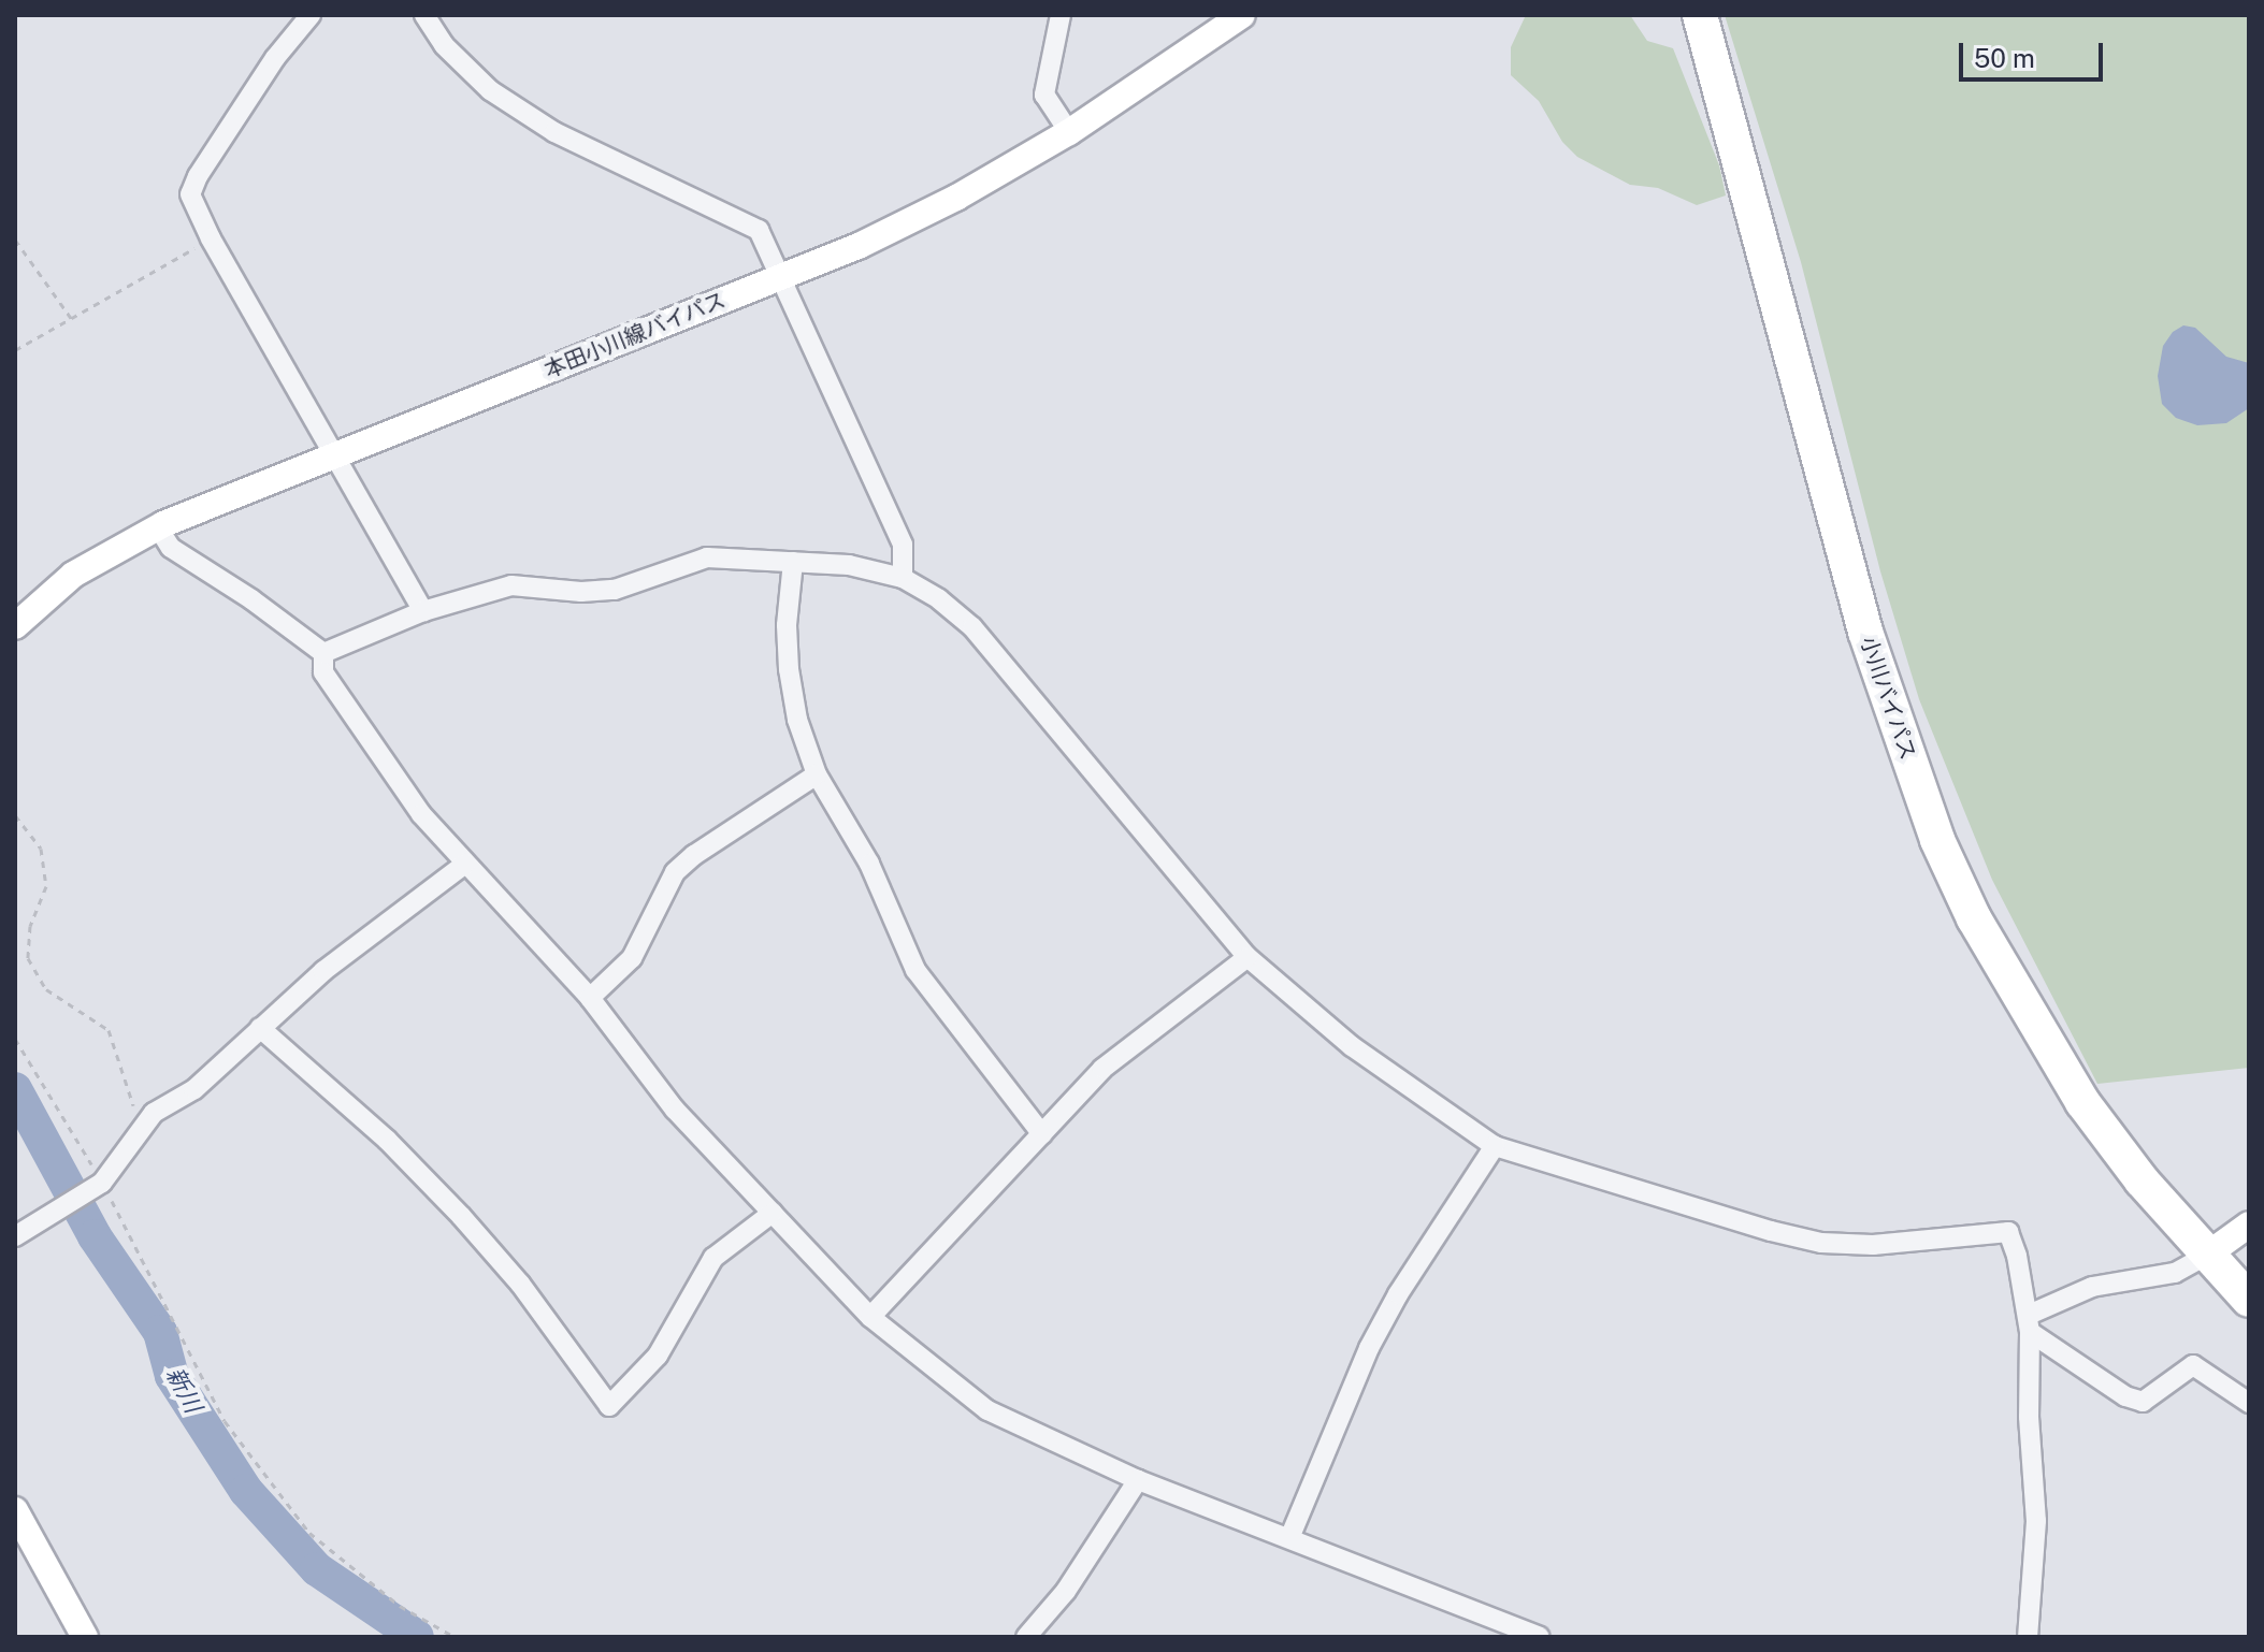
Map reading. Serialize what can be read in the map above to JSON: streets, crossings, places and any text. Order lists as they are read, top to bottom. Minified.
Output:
{"streets":{"highway":["小川バイパス"],"main road":["本田小川線バイパス"]},"water":["新川"],"scale_bar":"50 m"}
